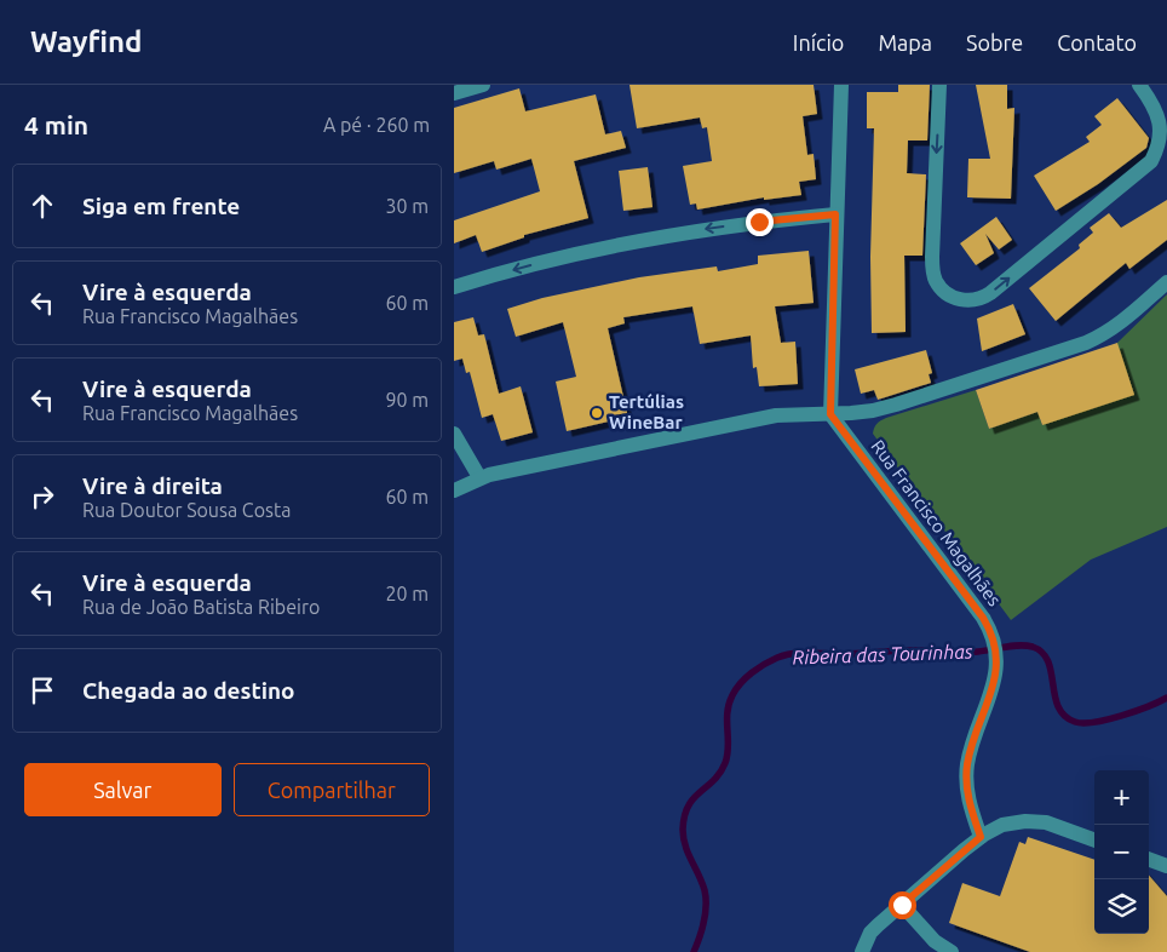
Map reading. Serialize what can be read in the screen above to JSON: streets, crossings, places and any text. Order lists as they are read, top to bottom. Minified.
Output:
{"streets":{"street":["Rua Francisco Magalhães"]},"water":["Ribeira das Tourinhas"],"places":["Tertúlias WineBar"],"page":{"header":"Wayfind","nav":["Início","Mapa","Sobre","Contato"],"heading":["4 min","A pé · 260 m"],"list":[["Siga em frente","30 m"],["Vire à esquerda","Rua Francisco Magalhães","60 m"],["Vire à esquerda","Rua Francisco Magalhães","90 m"],["Vire à direita","Rua Doutor Sousa Costa","60 m"],["Vire à esquerda","Rua de João Batista Ribeiro","20 m"],"Chegada ao destino"],"buttons":["Salvar","Compartilhar"],"map_buttons":["+","−"]}}
